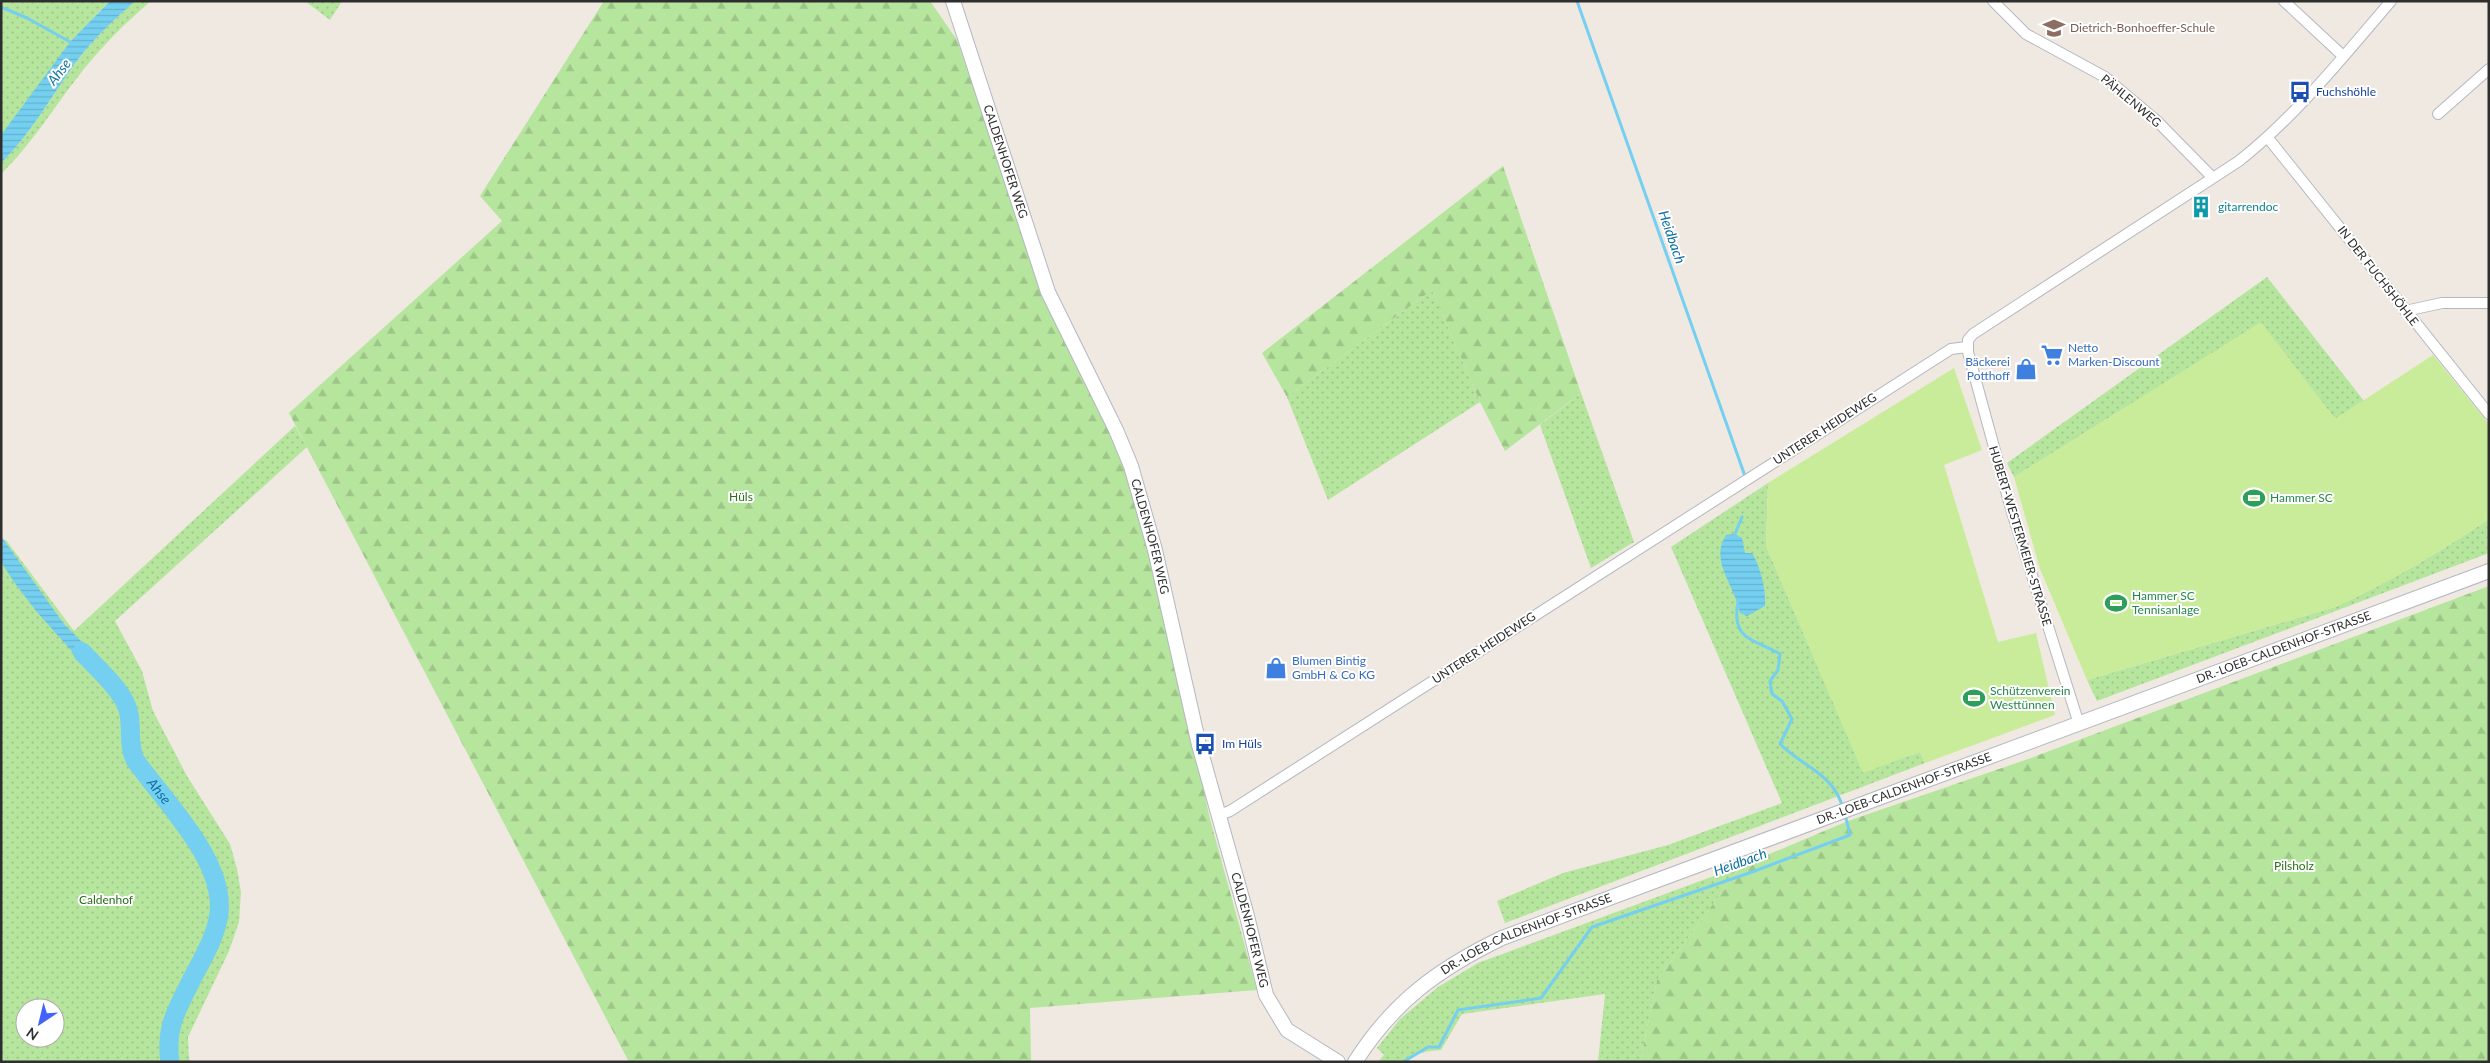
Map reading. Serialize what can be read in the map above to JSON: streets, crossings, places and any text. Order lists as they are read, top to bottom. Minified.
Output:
{"streets":{"main road":["CALDENHOFER WEG","DR.-LOEB-CALDENHOF-STRASSE"],"street":["PÄHLENWEG","IN DER FUCHSHÖHLE","UNTERER HEIDEWEG","HUBERT-WESTERMEIER-STRASSE"]},"crossings":[["CALDENHOFER WEG","UNTERER HEIDEWEG"],["UNTERER HEIDEWEG","HUBERT-WESTERMEIER-STRASSE"],["HUBERT-WESTERMEIER-STRASSE","DR.-LOEB-CALDENHOF-STRASSE"]],"water":["Ahse","Heidbach"],"parks":["Hüls","Pilsholz","Caldenhof"],"places":{"school or university":["Dietrich-Bonhoeffer-Schule"],"bus stop":["Fuchshöhle","Im Hüls"],"building":["gitarrendoc"],"supermarket":["Netto Marken-Discount"],"shop":["Bäckerei Potthoff","Blumen Bintig GmbH & Co KG"],"sports":["Hammer SC","Hammer SC Tennisanlage","Schützenverein Westtünnen"]},"north":"bottom left"}
